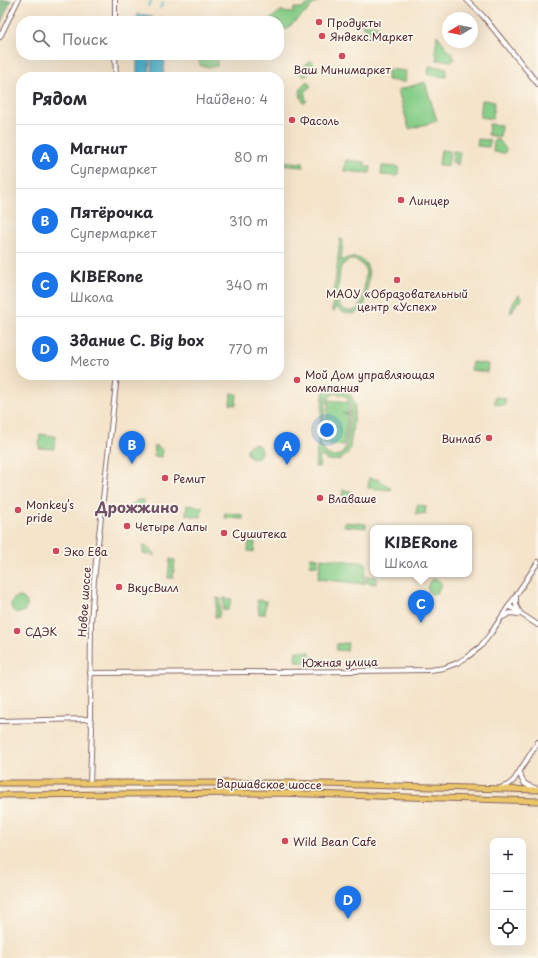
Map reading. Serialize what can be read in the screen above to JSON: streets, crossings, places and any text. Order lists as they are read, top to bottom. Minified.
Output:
{"streets":{"main road":["Варшавское шоссе"],"street":["Новое шоссе","Южная улица"]},"crossings":[["Новое шоссе","Южная улица"],["Новое шоссе","Варшавское шоссе"]],"districts":["Дрожжино"],"places":["Продукты","Яндекс.Маркет","Ваш Минимаркет","Фасоль","Линцер","МАОУ «Образовательный центр «Успех»","Мой Дом управляющая компания","Винлаб","Ремит","Влаваше","Monkey’s pride","Четыре Лапы","Сушитека","Эко Ева","ВкусВилл","СДЭК","Wild Bean Cafe"],"north":"left","page":{"search":"Поиск","heading":["Рядом","Найдено: 4"],"list":[{"mark":"A","name":"Магнит","note":"Супермаркет","value":"80 m"},{"mark":"B","name":"Пятёрочка","note":"Супермаркет","value":"310 m"},{"mark":"C","name":"KIBERone","note":"Школа","value":"340 m"},{"mark":"D","name":"Здание C. Big box","note":"Место","value":"770 m"}],"pins":["B","A","C","D"],"popup":["KIBERone","Школа"],"map_buttons":["+","−"]}}
